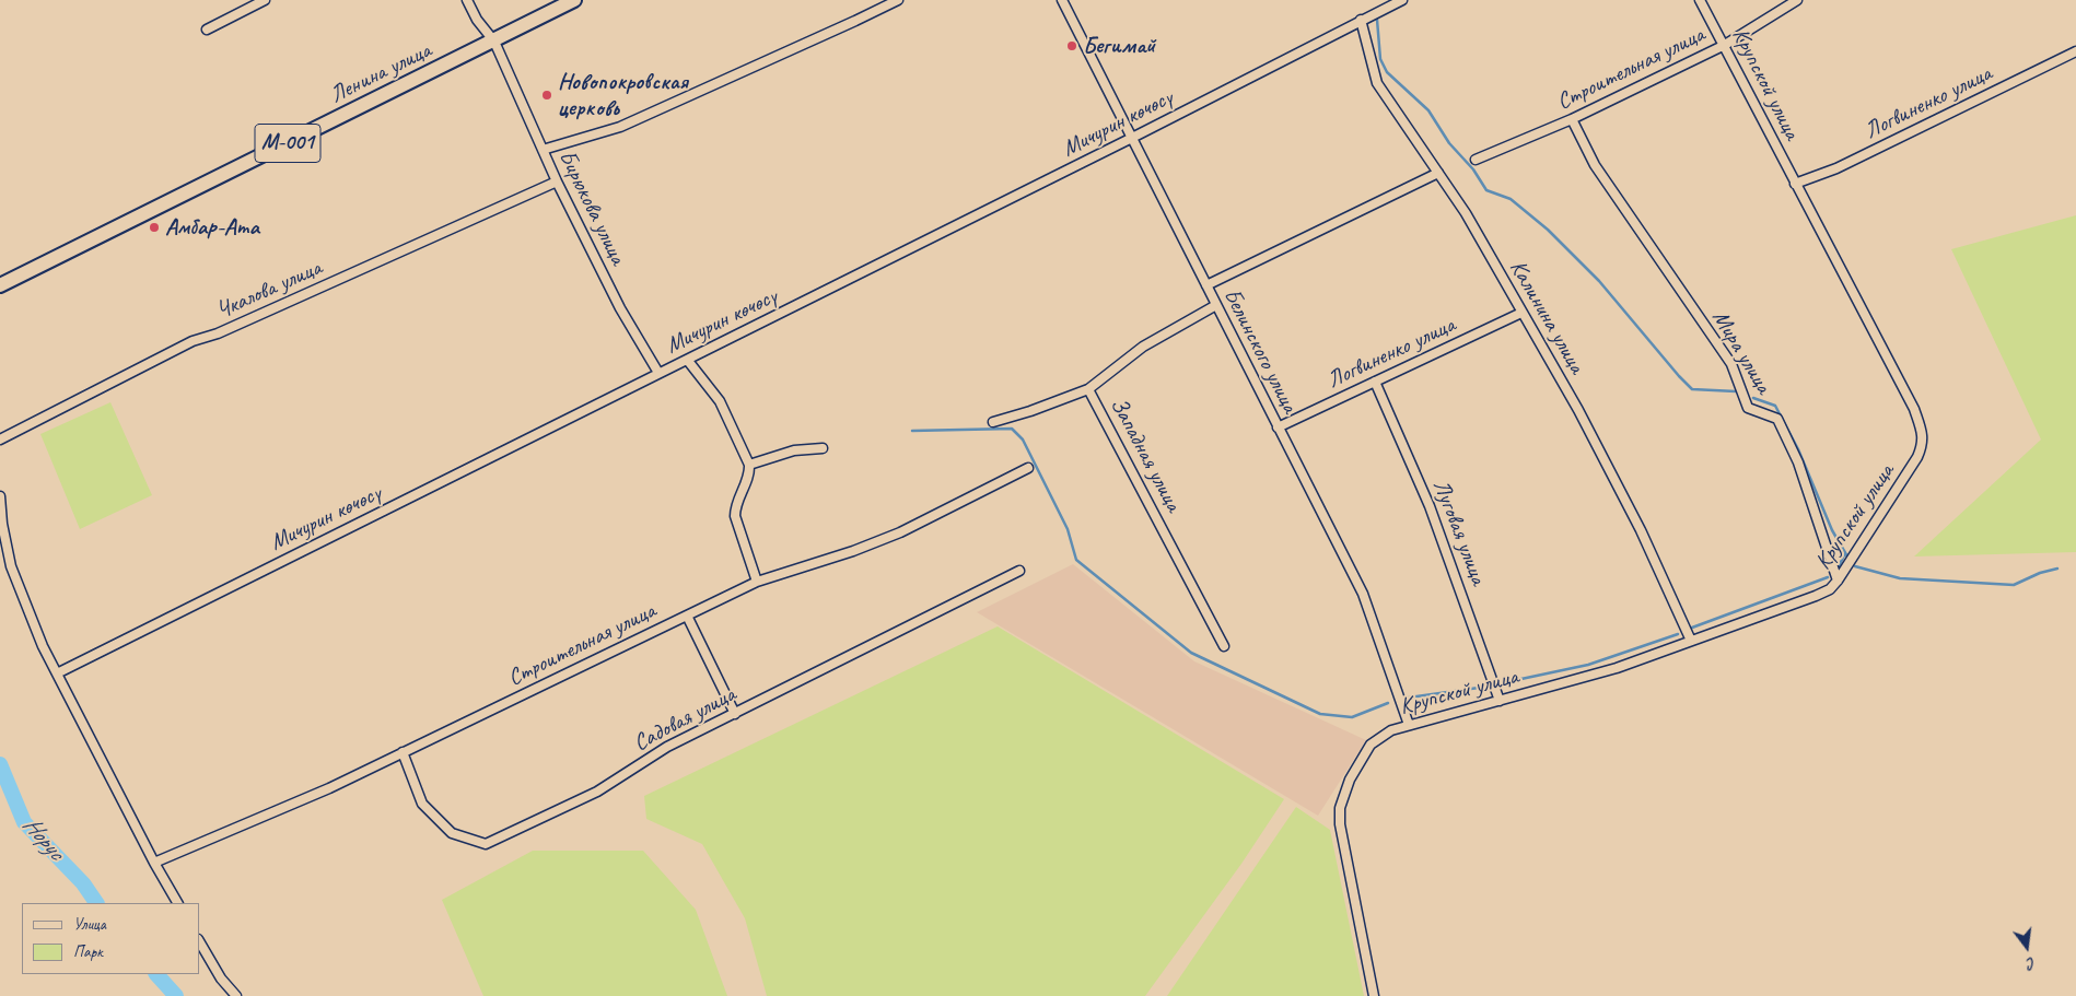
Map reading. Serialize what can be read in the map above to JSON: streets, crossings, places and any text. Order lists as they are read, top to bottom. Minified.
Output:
{"streets":{"main road":["Ленина улица","М-001"],"street":["Строительная улица","Крупской улица","Логвиненко улица","Мичурин көчөсү","Бирюкова улица","Чкалова улица","Калинина улица","Белинского улица","Мира улица","Западная улица","Луговая улица","Садовая улица"]},"crossings":[["Строительная улица","Крупской улица"],["Строительная улица","Мира улица"],["Строительная улица","Садовая улица"],["Ленина улица","Бирюкова улица"],["Крупской улица","Логвиненко улица"],["Крупской улица","Калинина улица"],["Крупской улица","Белинского улица"],["Крупской улица","Мира улица"],["Крупской улица","Луговая улица"],["Логвиненко улица","Калинина улица"],["Логвиненко улица","Белинского улица"],["Логвиненко улица","Луговая улица"],["Мичурин көчөсү","Бирюкова улица"],["Мичурин көчөсү","Калинина улица"],["Мичурин көчөсү","Белинского улица"],["Бирюкова улица","Чкалова улица"],["Белинского улица","Западная улица"]],"water":["Норус"],"places":["Бегимай","Новопокровская церковь","Амбар-Ата"],"legend":["Улица","Парк"],"north":"bottom"}
